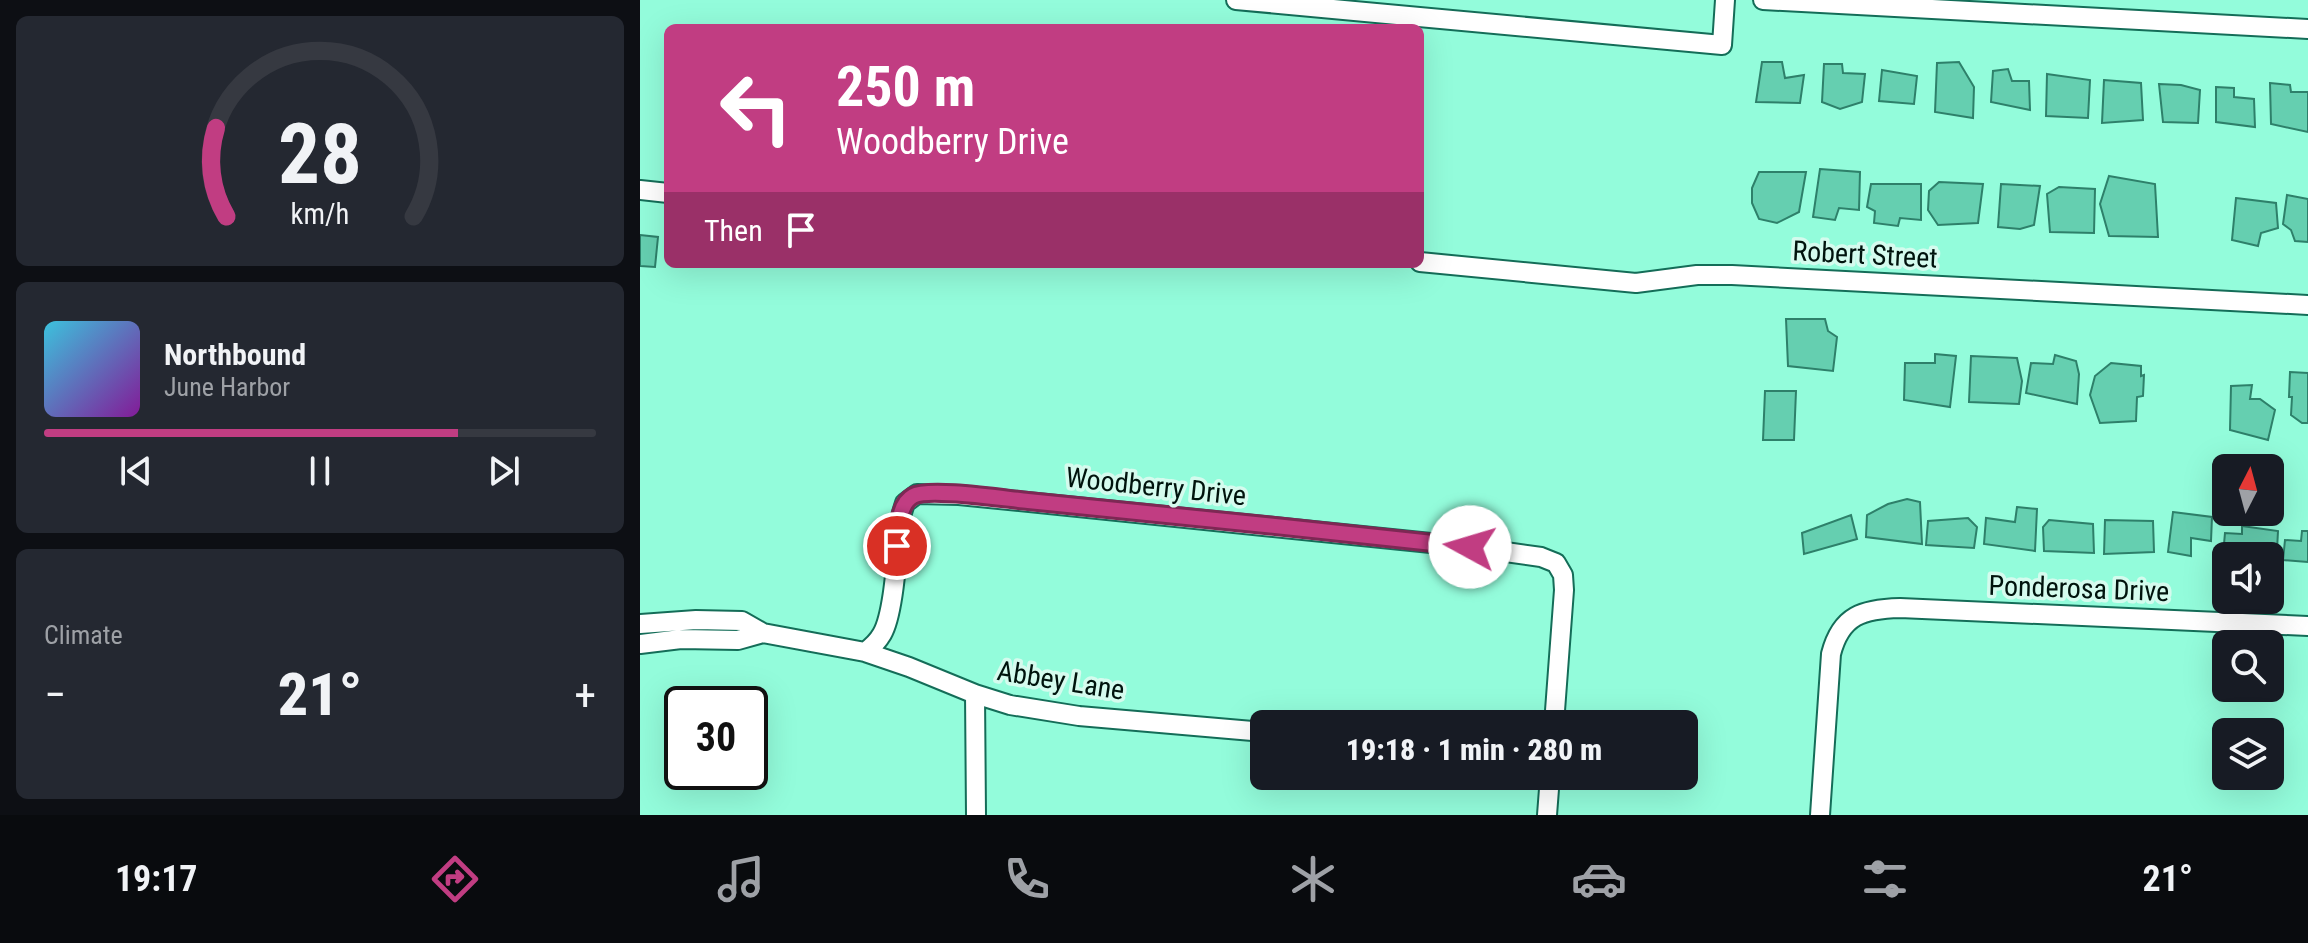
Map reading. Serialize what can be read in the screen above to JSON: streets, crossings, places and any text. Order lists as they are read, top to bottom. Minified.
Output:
{"streets":{"street":["Robert Street","Woodberry Drive","Ponderosa Drive","Abbey Lane"]},"crossings":[["Woodberry Drive","Abbey Lane"]],"north":"top","page":{"turn":["250 m","Woodberry Drive"],"then":"Then","song":["Northbound","June Harbor"],"tile":"Climate","heat":["−","21°","+"],"limit":"30","trip":"19:18 · 1 min · 280 m","tabs":["19:17","21°"],"gauge":["28","km/h"]}}
